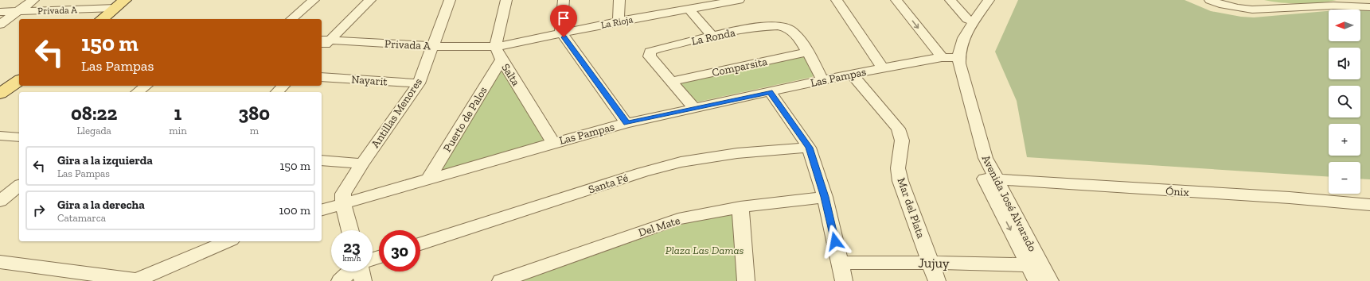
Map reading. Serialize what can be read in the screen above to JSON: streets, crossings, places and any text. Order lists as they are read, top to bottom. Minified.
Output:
{"streets":{"street":["Privada A","La Rioja","La Ronda","Comparsita","Salta","Las Pampas","Nayarit","Antillas Menores","Puerto de Palos","Santa Fé","Ónix","Avenida José Alvarado","Mar del Plata","Del Mate","Jujuy"]},"crossings":[["Privada A","La Rioja"],["Privada A","Salta"],["Privada A","Antillas Menores"],["La Rioja","Salta"],["La Ronda","Comparsita"],["La Ronda","Las Pampas"],["Salta","Las Pampas"],["Salta","Puerto de Palos"],["Las Pampas","Antillas Menores"],["Las Pampas","Puerto de Palos"],["Las Pampas","Avenida José Alvarado"],["Las Pampas","Mar del Plata"],["Nayarit","Antillas Menores"],["Ónix","Avenida José Alvarado"],["Avenida José Alvarado","Jujuy"],["Mar del Plata","Jujuy"]],"parks":["Plaza Las Damas"],"north":"left","page":{"map_buttons":["+","−"],"turn":["150 m","Las Pampas"],"eta":["08:22","Llegada","1","min","380","m"],"list":[{"name":"Gira a la izquierda","note":"Las Pampas","value":"150 m"},{"name":"Gira a la derecha","note":"Catamarca","value":"100 m"}],"speed":"23 km/h","limit":"30"}}
